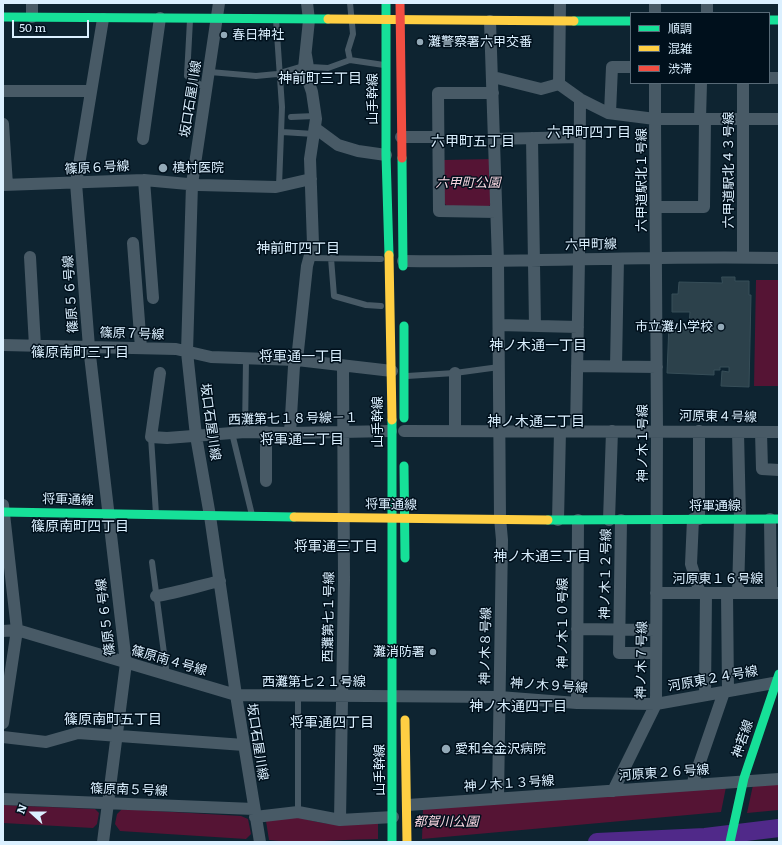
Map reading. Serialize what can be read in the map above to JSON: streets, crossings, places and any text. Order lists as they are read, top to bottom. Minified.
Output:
{"streets":{"street":["坂口石屋川線","山手幹線","篠原６号線","六甲道駅北４３号線","六甲道駅北１号線","六甲町線","篠原５６号線","篠原７号線","河原東４号線","西灘第七１８号線－１","神ノ木１号線","将軍通線","神ノ木１２号線","河原東１６号線","西灘第七１号線","神ノ木１０号線","神ノ木８号線","神ノ木７号線","篠原南４号線","河原東２４号線","西灘第七２１号線","神ノ木９号線","神若線","河原東２６号線","神ノ木１３号線","篠原南５号線"]},"crossings":[["坂口石屋川線","篠原６号線"],["坂口石屋川線","篠原７号線"],["坂口石屋川線","西灘第七１８号線－１"],["坂口石屋川線","将軍通線"],["坂口石屋川線","篠原南４号線"],["坂口石屋川線","西灘第七２１号線"],["坂口石屋川線","篠原南５号線"],["山手幹線","篠原７号線"],["山手幹線","河原東４号線"],["山手幹線","西灘第七１８号線－１"],["山手幹線","将軍通線"],["山手幹線","西灘第七２１号線"],["山手幹線","神ノ木９号線"],["山手幹線","神ノ木１３号線"],["山手幹線","篠原南５号線"],["篠原６号線","篠原５６号線"],["六甲道駅北４３号線","六甲町線"],["六甲道駅北１号線","六甲町線"],["六甲道駅北１号線","神ノ木１号線"],["六甲町線","神ノ木８号線"],["篠原５６号線","篠原７号線"],["篠原５６号線","将軍通線"],["篠原５６号線","篠原南４号線"],["篠原５６号線","篠原南５号線"],["篠原７号線","西灘第七１号線"],["河原東４号線","神ノ木１号線"],["河原東４号線","神ノ木１２号線"],["河原東４号線","神ノ木８号線"],["西灘第七１８号線－１","西灘第七１号線"],["神ノ木１号線","将軍通線"],["神ノ木１号線","神ノ木７号線"],["将軍通線","神ノ木１２号線"],["将軍通線","西灘第七１号線"],["将軍通線","神ノ木１０号線"],["将軍通線","神ノ木８号線"],["将軍通線","神ノ木７号線"],["神ノ木１２号線","神ノ木７号線"],["河原東１６号線","神ノ木７号線"],["西灘第七１号線","西灘第七２１号線"],["西灘第七１号線","篠原南５号線"],["神ノ木１０号線","神ノ木９号線"],["神ノ木８号線","神ノ木９号線"],["神ノ木８号線","神ノ木１３号線"],["神ノ木７号線","河原東２４号線"],["神ノ木７号線","神ノ木９号線"],["神ノ木７号線","河原東２６号線"],["神ノ木７号線","神ノ木１３号線"],["篠原南４号線","西灘第七２１号線"],["河原東２４号線","神ノ木９号線"],["河原東２４号線","神若線"],["西灘第七２１号線","神ノ木９号線"],["神若線","河原東２６号線"],["河原東２６号線","神ノ木１３号線"]],"districts":["神前町三丁目","六甲町四丁目","六甲町五丁目","神前町四丁目","神ノ木通一丁目","篠原南町三丁目","将軍通一丁目","神ノ木通二丁目","将軍通二丁目","篠原南町四丁目","将軍通三丁目","神ノ木通三丁目","神ノ木通四丁目","篠原南町五丁目","将軍通四丁目"],"parks":["六甲町公園","都賀川公園"],"places":["春日神社","灘警察署六甲交番","槙村医院","市立灘小学校","灘消防署","愛和会金沢病院"],"legend":["順調","混雑","渋滞"],"scale_bar":"50 m","north":"left"}
